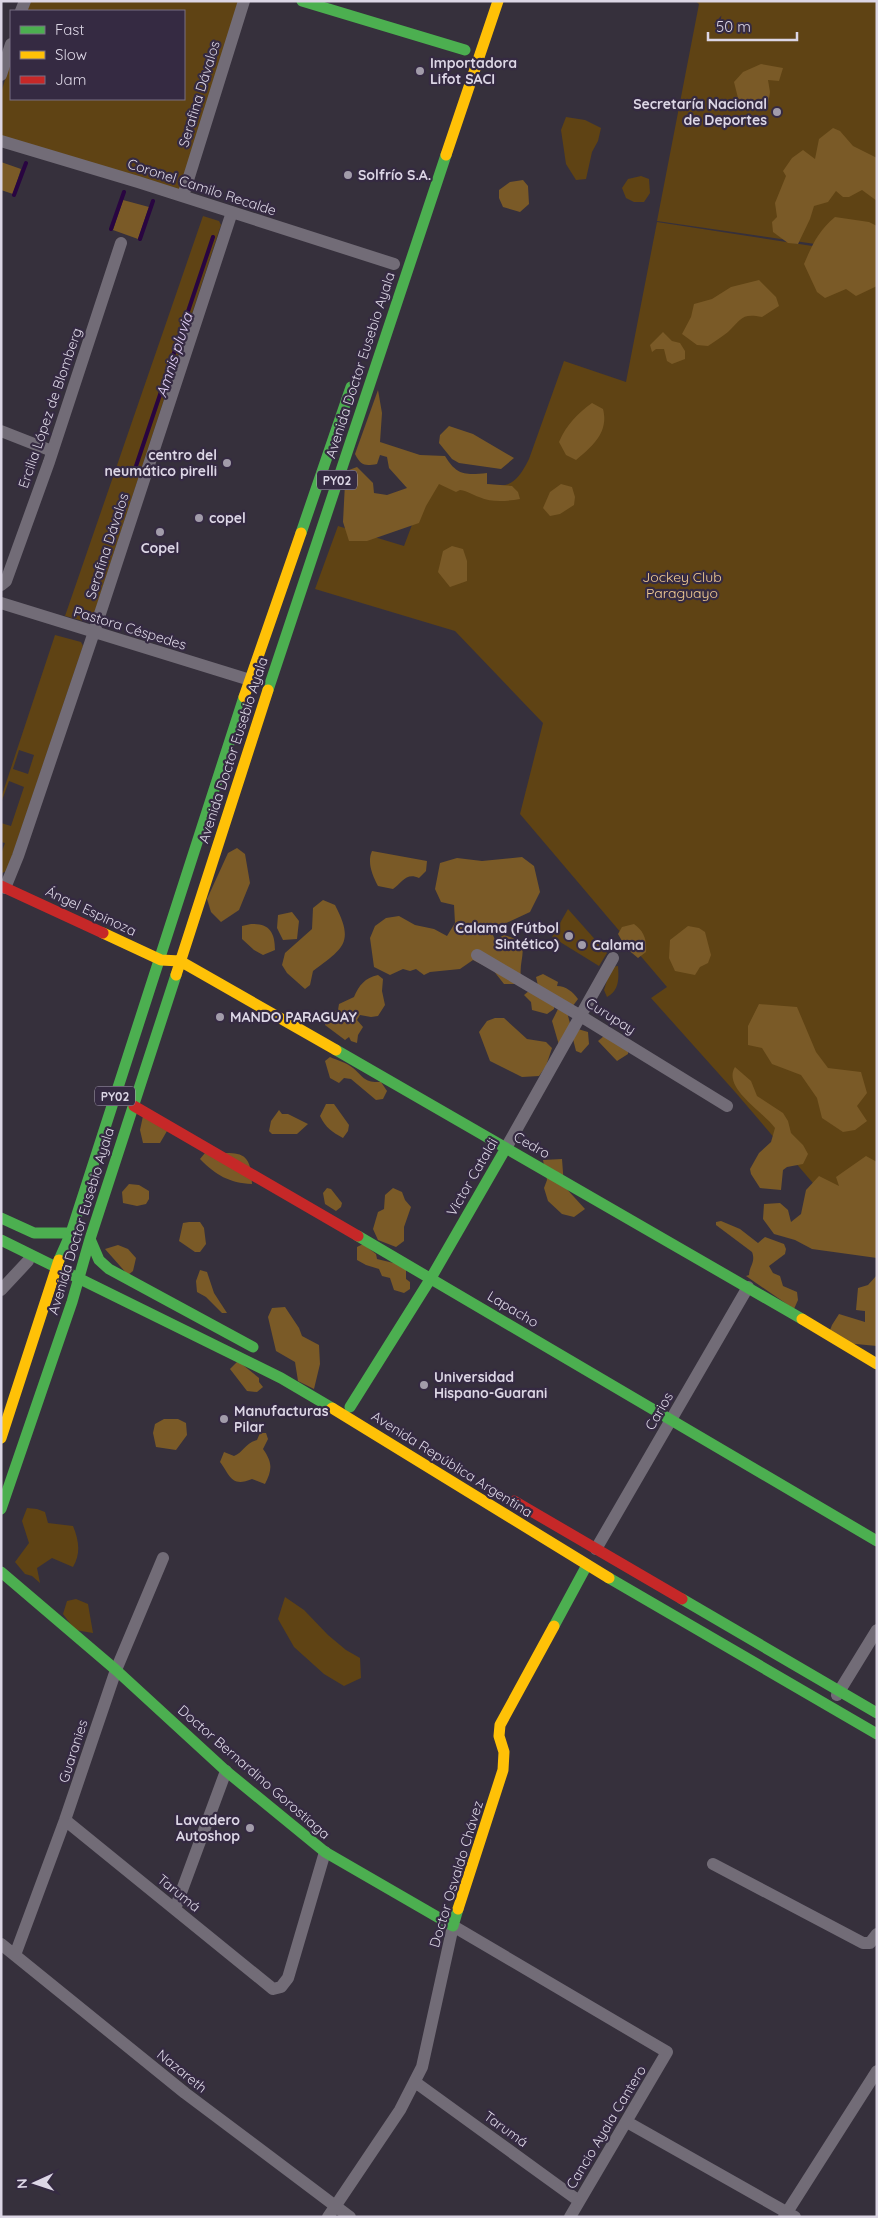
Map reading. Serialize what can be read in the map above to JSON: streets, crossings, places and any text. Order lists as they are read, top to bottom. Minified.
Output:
{"streets":{"main road":["Avenida Doctor Eusebio Ayala","PY02","Ángel Espinoza","Cedro","Victor Cataldi","Lapacho","Avenida República Argentina","Doctor Bernardino Gorostiaga","Doctor Osvaldo Chávez"],"street":["Serafina Dávalos","Coronel Camilo Recalde","Ercilia López de Blomberg","Pastora Céspedes","Curupay","Carios","Guaranies","Tarumá","Nazareth","Cancio Ayala Cantero"]},"crossings":[["Serafina Dávalos","Coronel Camilo Recalde"],["Serafina Dávalos","Pastora Céspedes"],["Serafina Dávalos","Ángel Espinoza"],["Avenida Doctor Eusebio Ayala","Pastora Céspedes"],["Avenida Doctor Eusebio Ayala","Ángel Espinoza"],["Avenida Doctor Eusebio Ayala","Cedro"],["Avenida Doctor Eusebio Ayala","Lapacho"],["Ercilia López de Blomberg","Pastora Céspedes"],["Ángel Espinoza","Cedro"],["Curupay","Victor Cataldi"],["Cedro","Victor Cataldi"],["Cedro","Carios"],["Victor Cataldi","Lapacho"],["Victor Cataldi","Avenida República Argentina"],["Lapacho","Carios"],["Carios","Avenida República Argentina"],["Avenida República Argentina","Doctor Osvaldo Chávez"],["Guaranies","Doctor Bernardino Gorostiaga"],["Guaranies","Tarumá"],["Guaranies","Nazareth"],["Doctor Bernardino Gorostiaga","Doctor Osvaldo Chávez"],["Doctor Bernardino Gorostiaga","Tarumá"],["Doctor Bernardino Gorostiaga","Cancio Ayala Cantero"],["Doctor Osvaldo Chávez","Tarumá"],["Doctor Osvaldo Chávez","Nazareth"],["Tarumá","Cancio Ayala Cantero"]],"water":["Amnis pluvia"],"parks":["Jockey Club Paraguayo"],"places":["Importadora Lifot SACI","Secretaría Nacional de Deportes","Solfrío S.A.","centro del neumático pirelli","copel","Copel","Calama (Fútbol Sintético)","Calama","MANDO PARAGUAY","Universidad Hispano-Guarani","Manufacturas Pilar","Lavadero Autoshop"],"legend":["Fast","Slow","Jam"],"scale_bar":"50 m","north":"left"}
